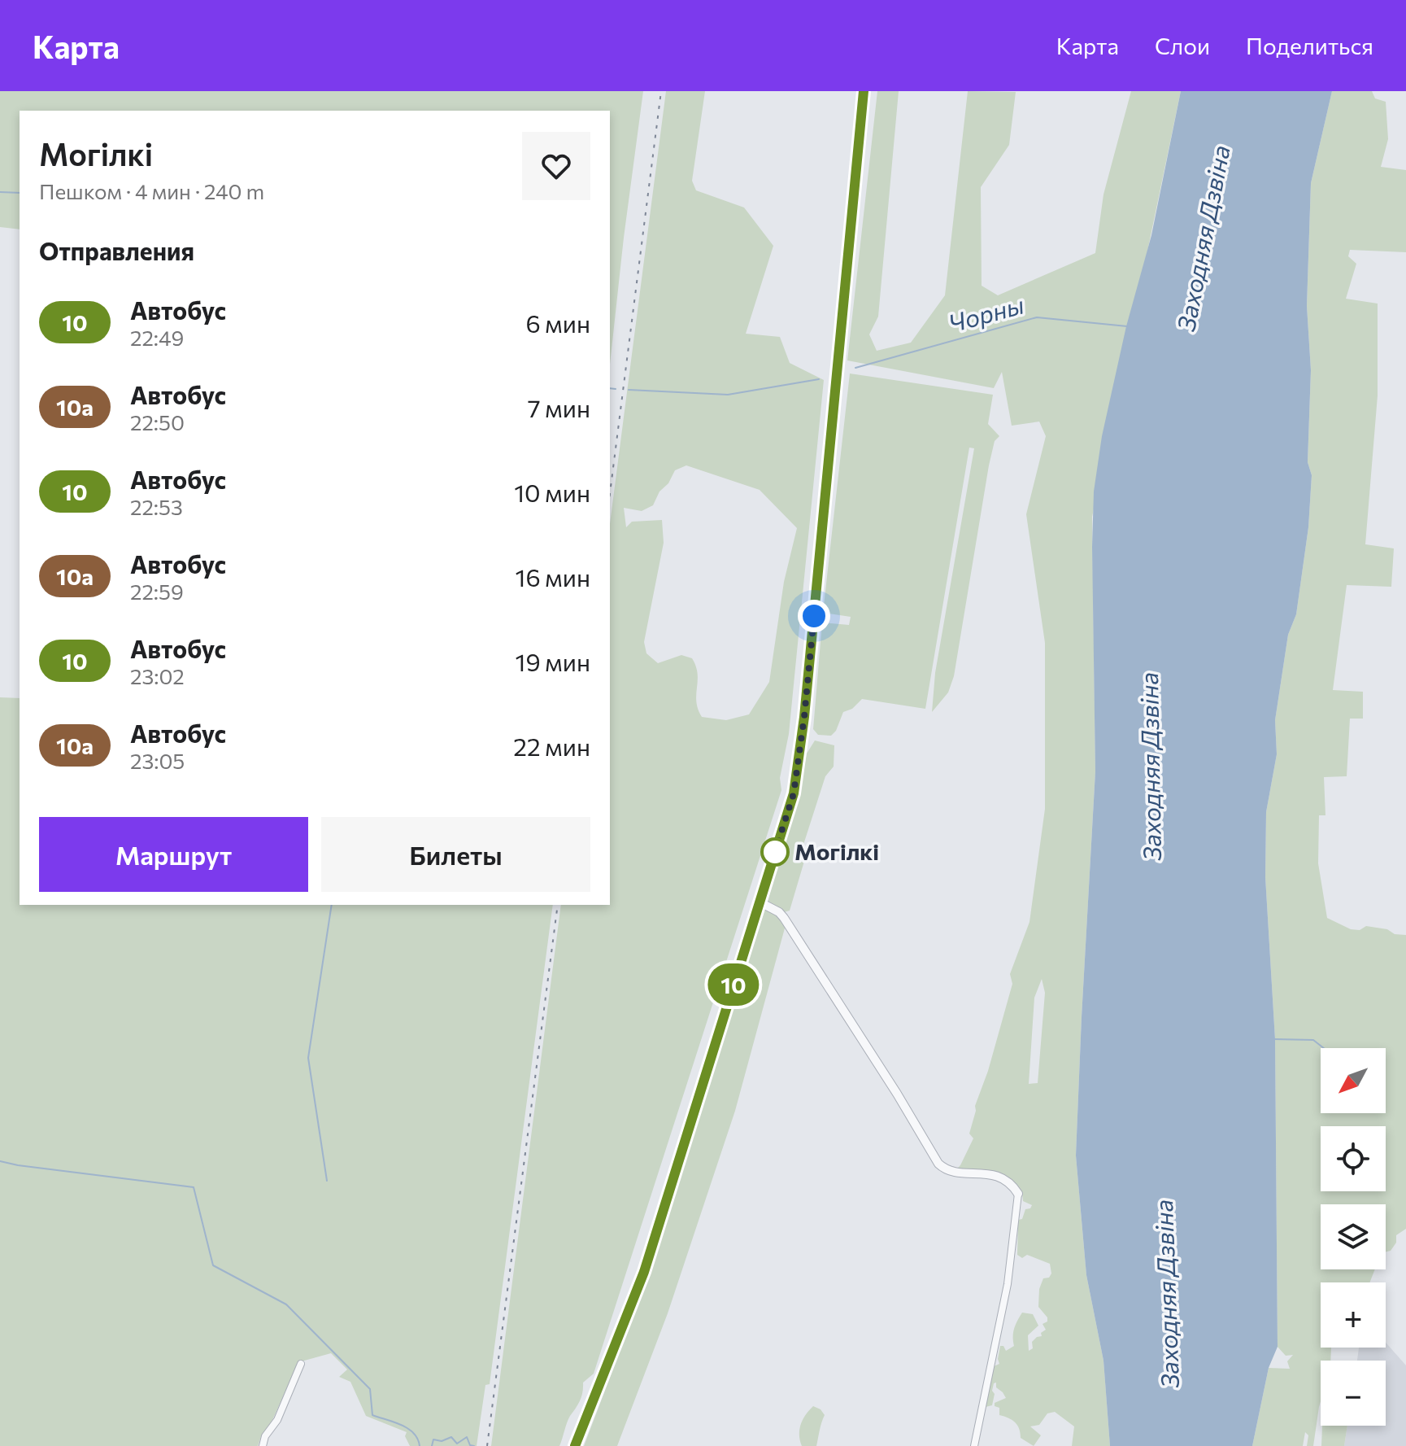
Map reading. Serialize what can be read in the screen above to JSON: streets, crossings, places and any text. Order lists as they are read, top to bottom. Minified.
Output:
{"water":["Заходняя Дзвіна","Чорны"],"places":["Могілкі"],"lines":["bus line 10"],"north":"bottom left","page":{"header":"Карта","nav":["Карта","Слои","Поделиться"],"on_map":"10","heading":[["Могілкі","Пешком · 4 мин · 240 m"],"Отправления"],"list":[{"mark":"10","name":"Автобус","note":"22:49","value":"6 мин"},{"mark":"10а","name":"Автобус","note":"22:50","value":"7 мин"},{"mark":"10","name":"Автобус","note":"22:53","value":"10 мин"},{"mark":"10а","name":"Автобус","note":"22:59","value":"16 мин"},{"mark":"10","name":"Автобус","note":"23:02","value":"19 мин"},{"mark":"10а","name":"Автобус","note":"23:05","value":"22 мин"}],"buttons":["Маршрут","Билеты"],"map_buttons":["+","−"]}}
